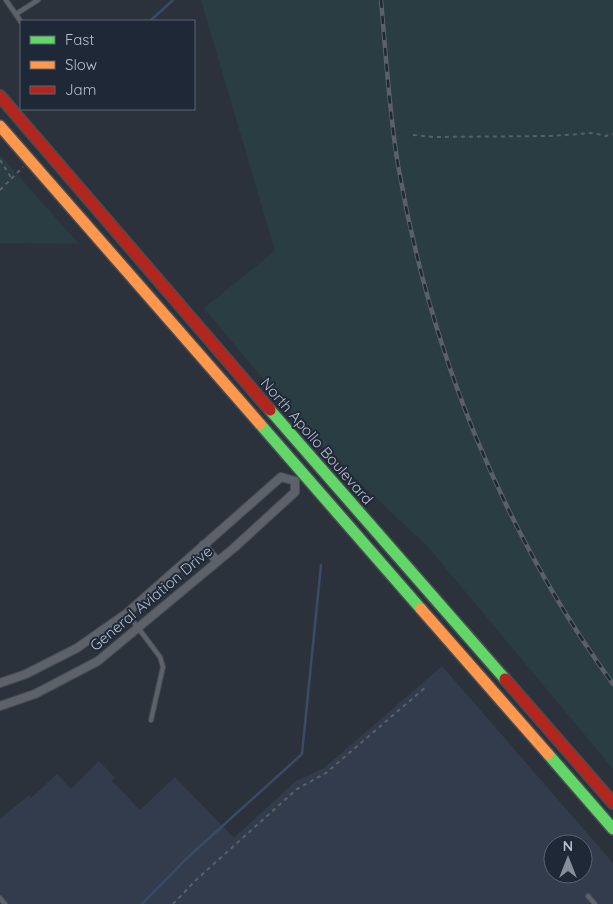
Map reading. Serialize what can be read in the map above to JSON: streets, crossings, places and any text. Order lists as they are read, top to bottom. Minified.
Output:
{"streets":{"street":["North Apollo Boulevard","General Aviation Drive"]},"crossings":[["North Apollo Boulevard","General Aviation Drive"]],"legend":["Fast","Slow","Jam"],"north":"top"}
